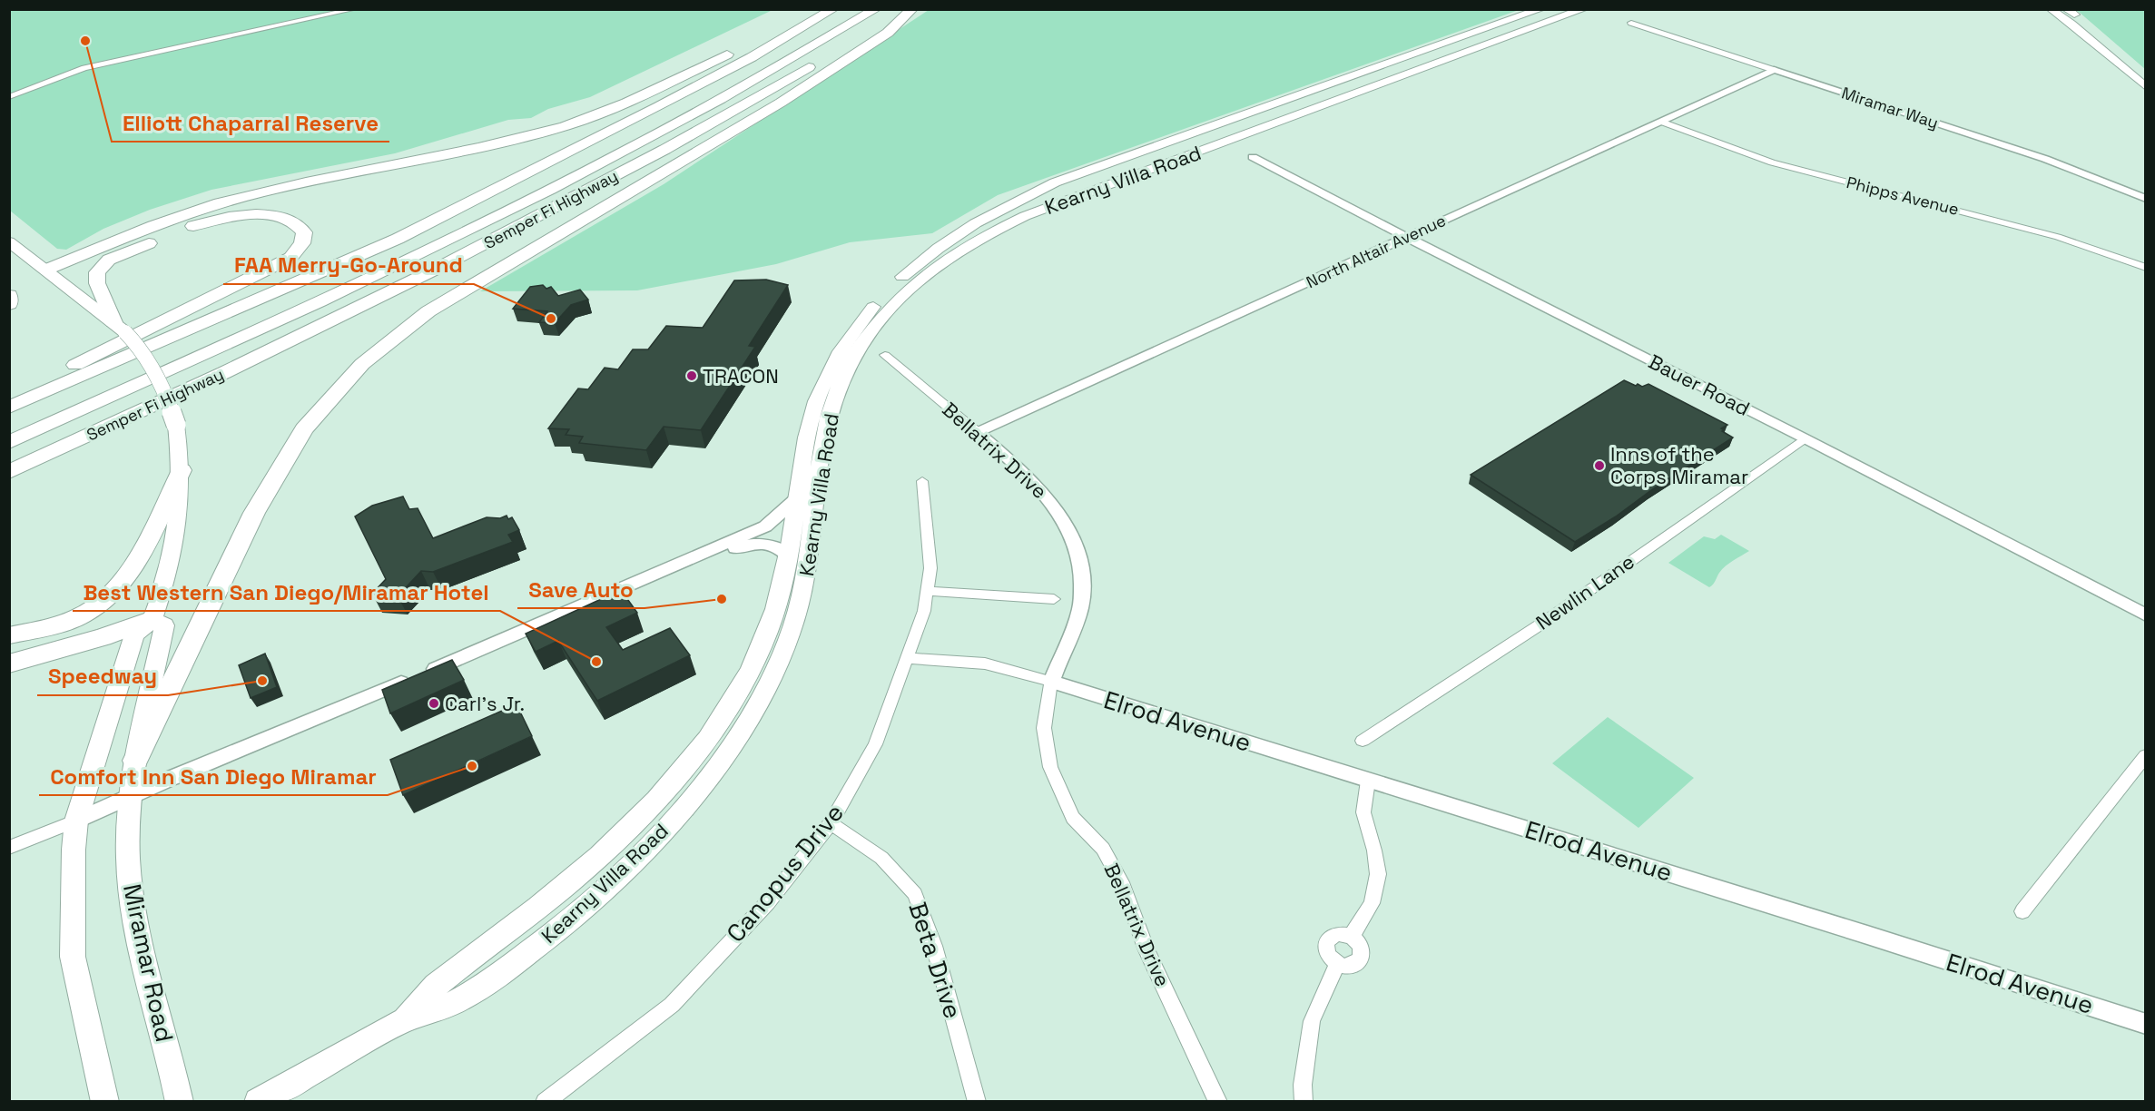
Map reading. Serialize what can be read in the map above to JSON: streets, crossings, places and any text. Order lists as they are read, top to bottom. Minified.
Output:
{"streets":{"highway":["Semper Fi Highway"],"main road":["Kearny Villa Road","Miramar Road"],"street":["Miramar Way","Phipps Avenue","North Altair Avenue","Bauer Road","Bellatrix Drive","Newlin Lane","Elrod Avenue","Canopus Drive","Beta Drive"]},"crossings":[["Miramar Way","North Altair Avenue"],["Phipps Avenue","North Altair Avenue"],["North Altair Avenue","Bauer Road"],["North Altair Avenue","Bellatrix Drive"],["Bauer Road","Newlin Lane"],["Bellatrix Drive","Elrod Avenue"],["Canopus Drive","Beta Drive"]],"places":["Elliott Chaparral Reserve","FAA Merry-Go-Around","TRACON","Inns of the Corps Miramar","Save Auto","Best Western San Diego/Miramar Hotel","Speedway","Carl's Jr.","Comfort Inn San Diego Miramar"]}
